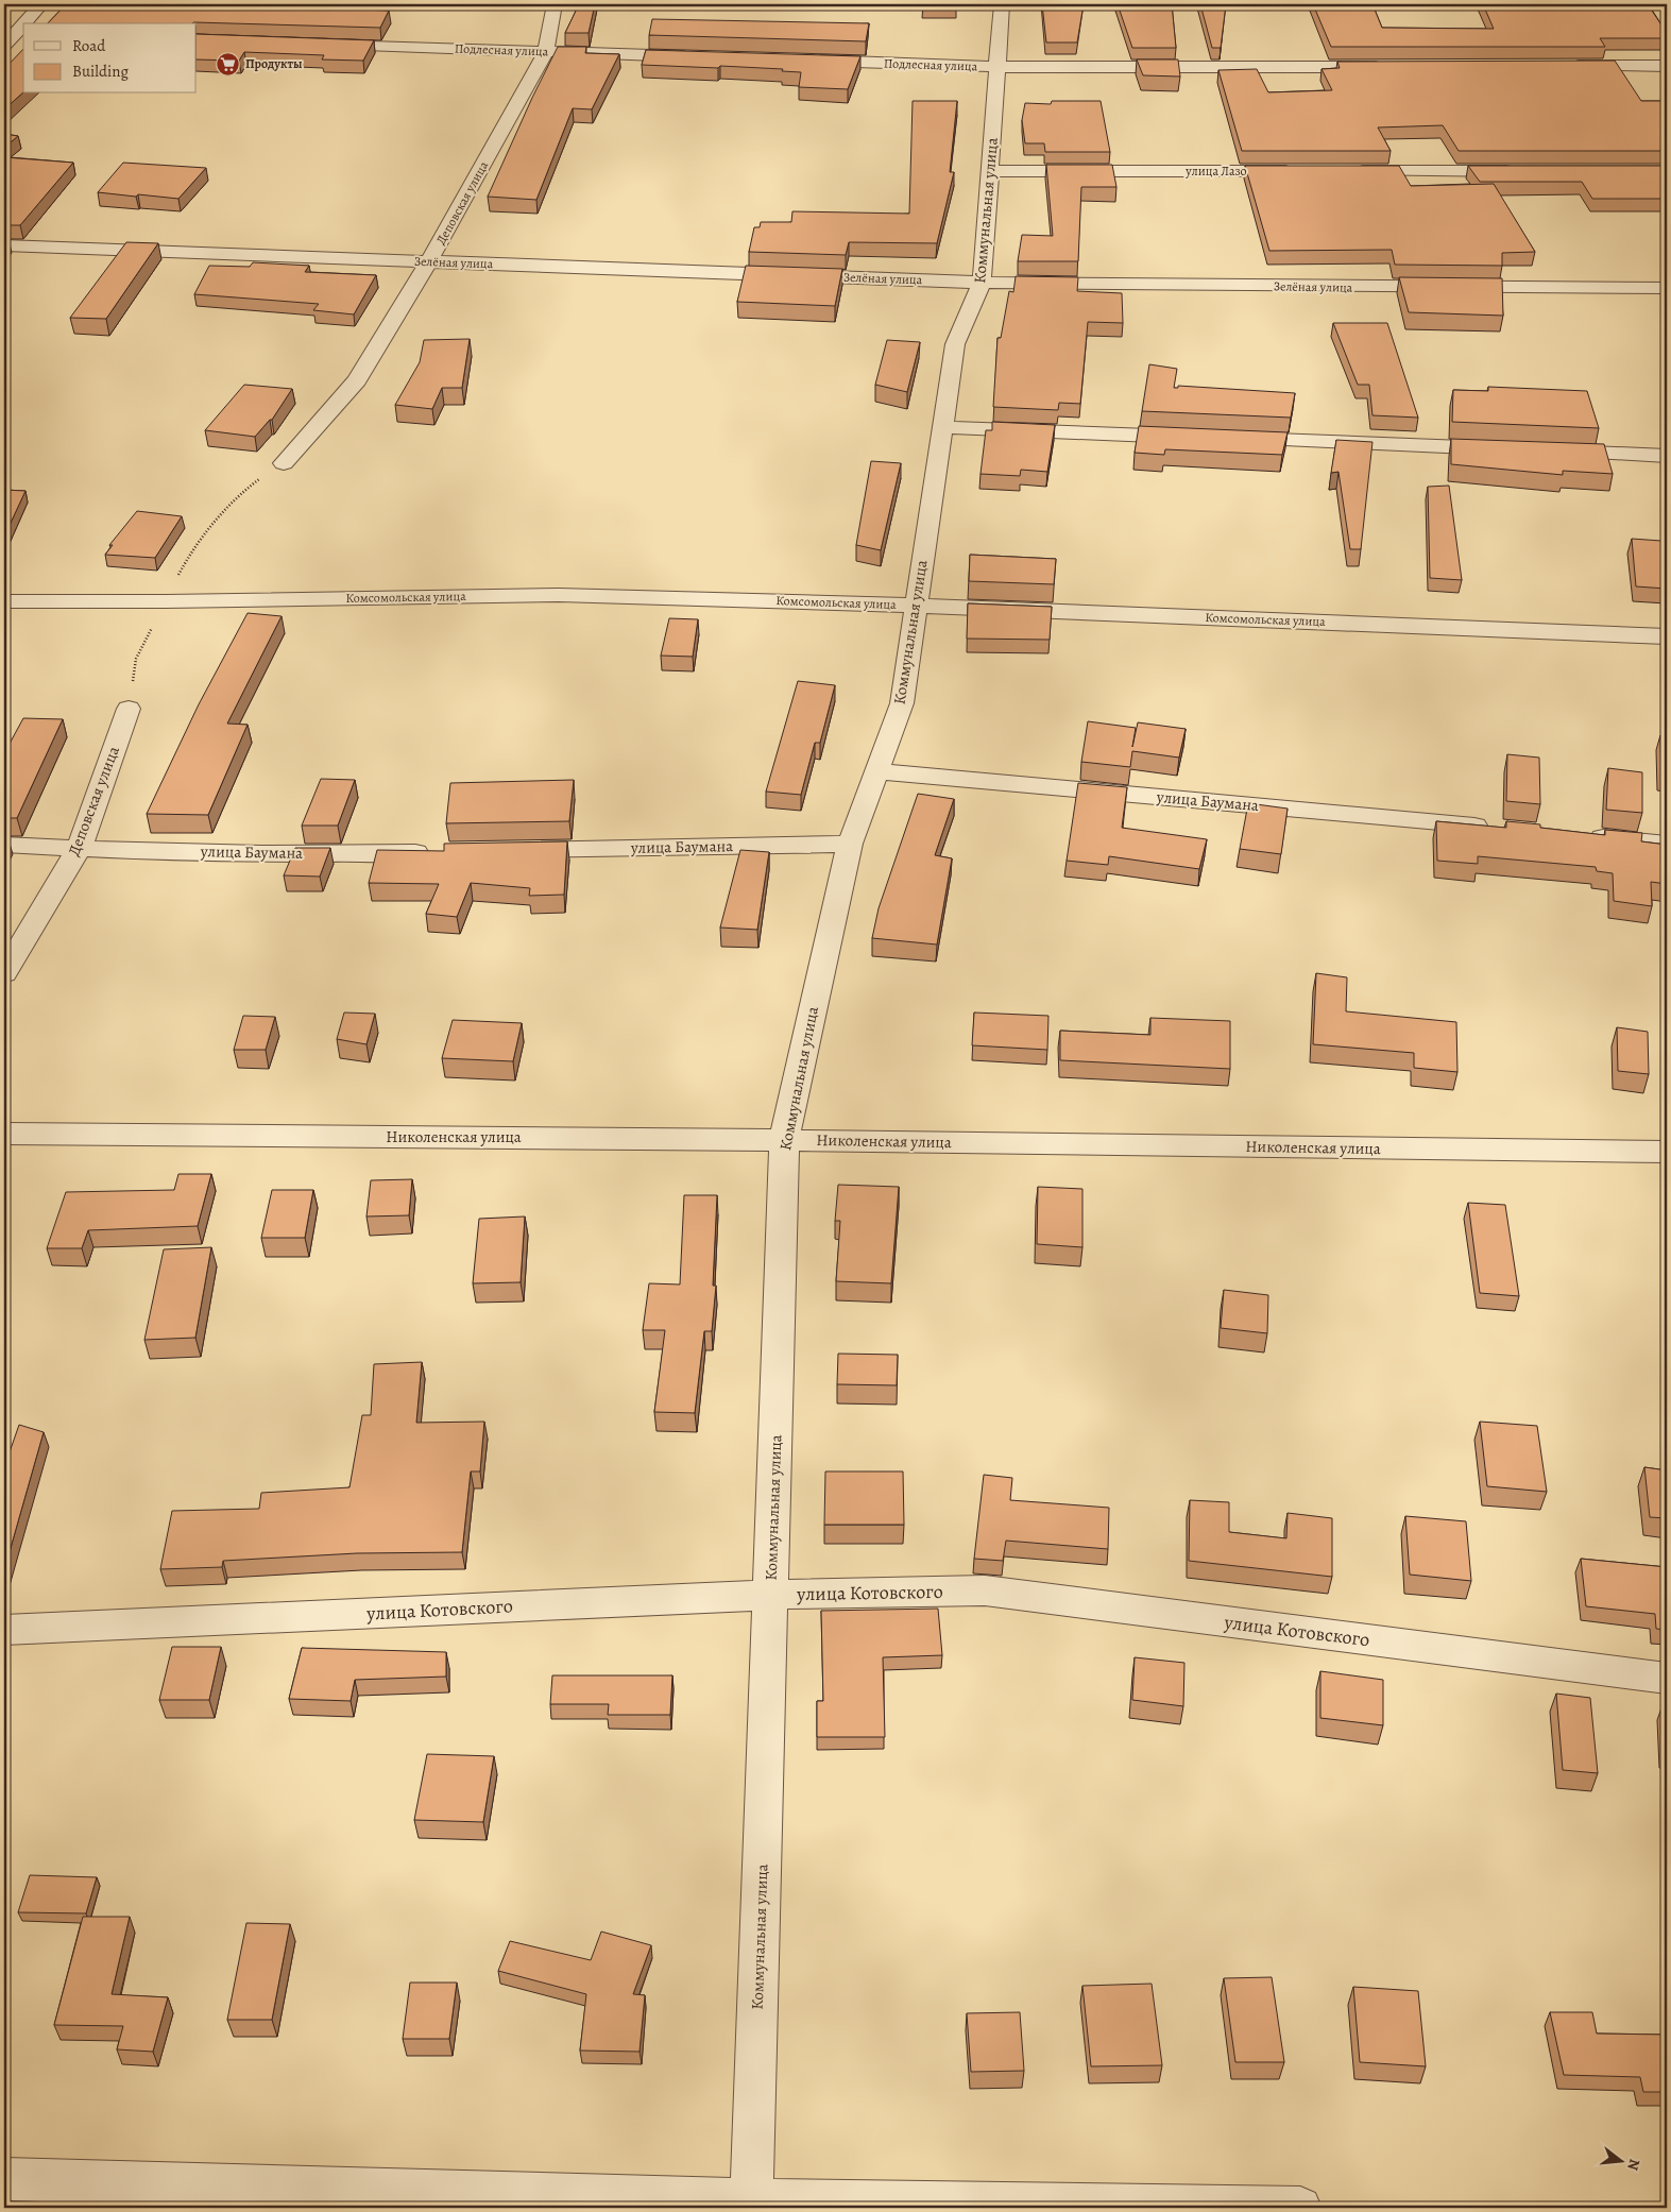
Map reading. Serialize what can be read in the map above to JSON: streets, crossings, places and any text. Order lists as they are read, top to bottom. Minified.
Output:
{"streets":{"street":["Подлесная улица","улица Лазо","Деповская улица","Коммунальная улица","Зелёная улица","Комсомольская улица","улица Баумана","Николенская улица","улица Котовского"]},"crossings":[["Подлесная улица","Деповская улица"],["Подлесная улица","Коммунальная улица"],["улица Лазо","Коммунальная улица"],["Деповская улица","Зелёная улица"],["Деповская улица","улица Баумана"],["Коммунальная улица","Зелёная улица"],["Коммунальная улица","Комсомольская улица"],["Коммунальная улица","улица Баумана"],["Коммунальная улица","Николенская улица"],["Коммунальная улица","улица Котовского"]],"places":{"supermarket":["Продукты"]},"legend":["Road","Building"],"north":"right"}
